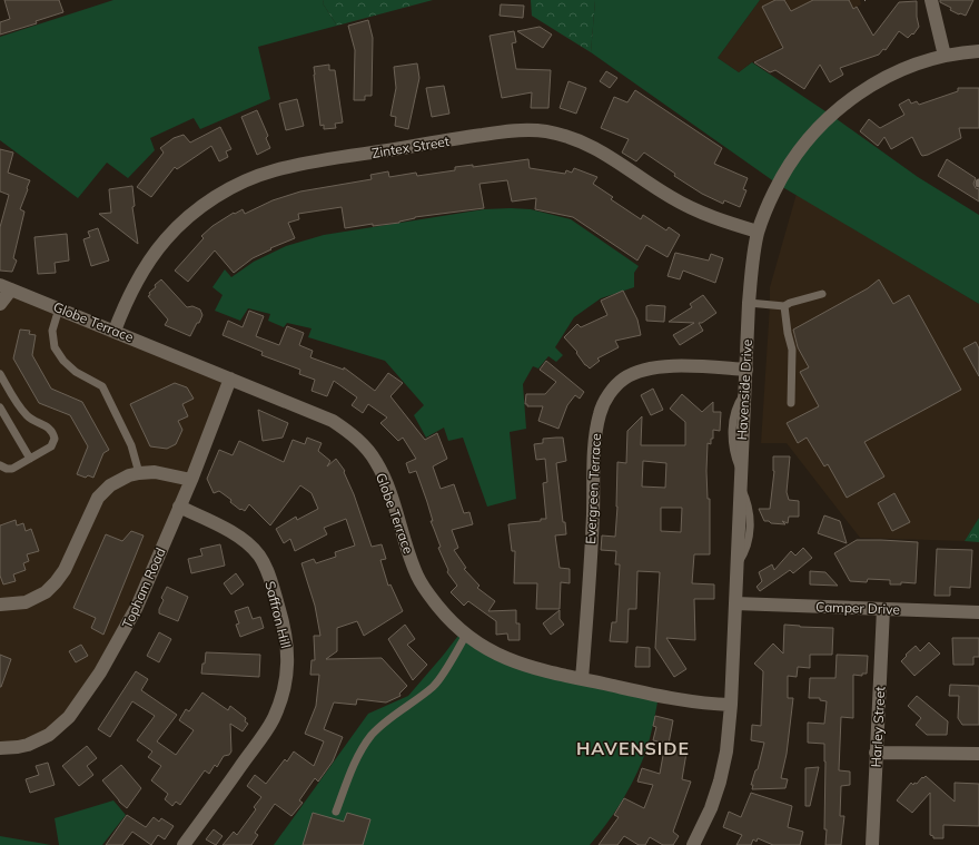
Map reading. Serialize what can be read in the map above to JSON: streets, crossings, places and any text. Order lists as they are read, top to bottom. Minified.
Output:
{"streets":{"street":["Zintex Street","Globe Terrace","Havenside Drive","Evergreen Terrace","Topham Road","Camper Drive","Saffron Hill","Harley Street"]},"crossings":[["Zintex Street","Globe Terrace"],["Zintex Street","Havenside Drive"],["Globe Terrace","Havenside Drive"],["Globe Terrace","Evergreen Terrace"],["Globe Terrace","Topham Road"],["Havenside Drive","Evergreen Terrace"],["Havenside Drive","Camper Drive"],["Topham Road","Saffron Hill"],["Camper Drive","Harley Street"]],"districts":["HAVENSIDE"]}
